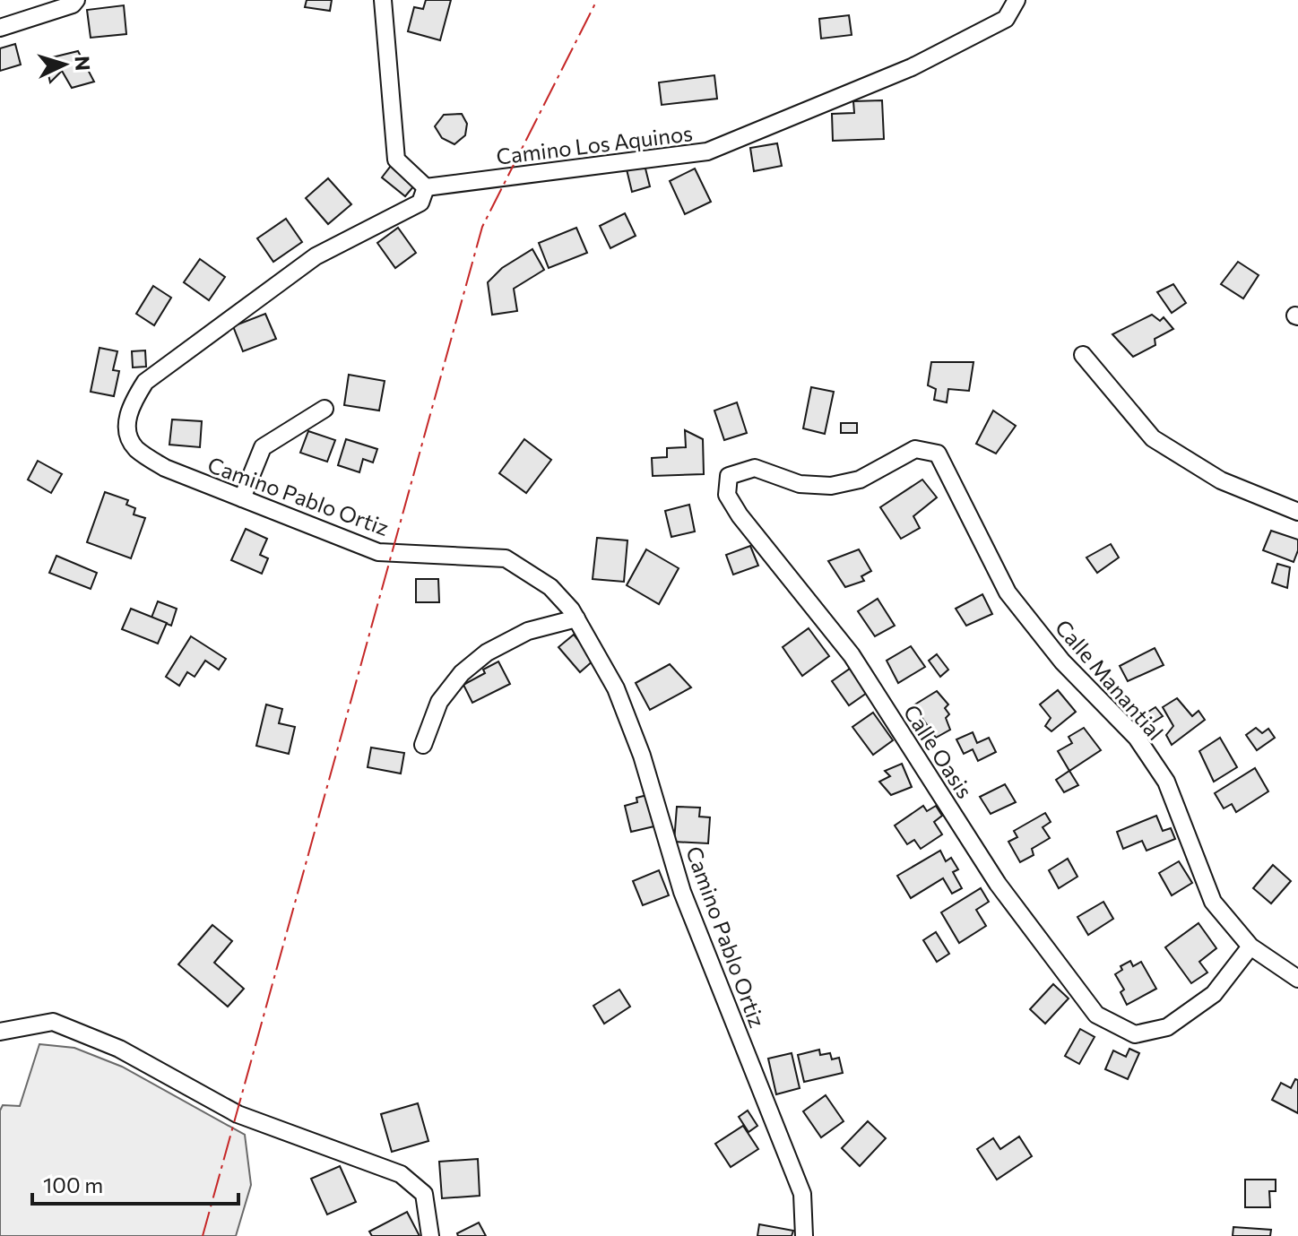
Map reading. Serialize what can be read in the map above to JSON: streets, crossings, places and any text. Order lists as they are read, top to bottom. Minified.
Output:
{"streets":{"street":["Camino Los Aquinos","Camino Pablo Ortiz","Calle Manantial","Calle Oasis"]},"crossings":[["Camino Los Aquinos","Camino Pablo Ortiz"],["Calle Manantial","Calle Oasis"]],"scale_bar":"100 m","north":"right"}
